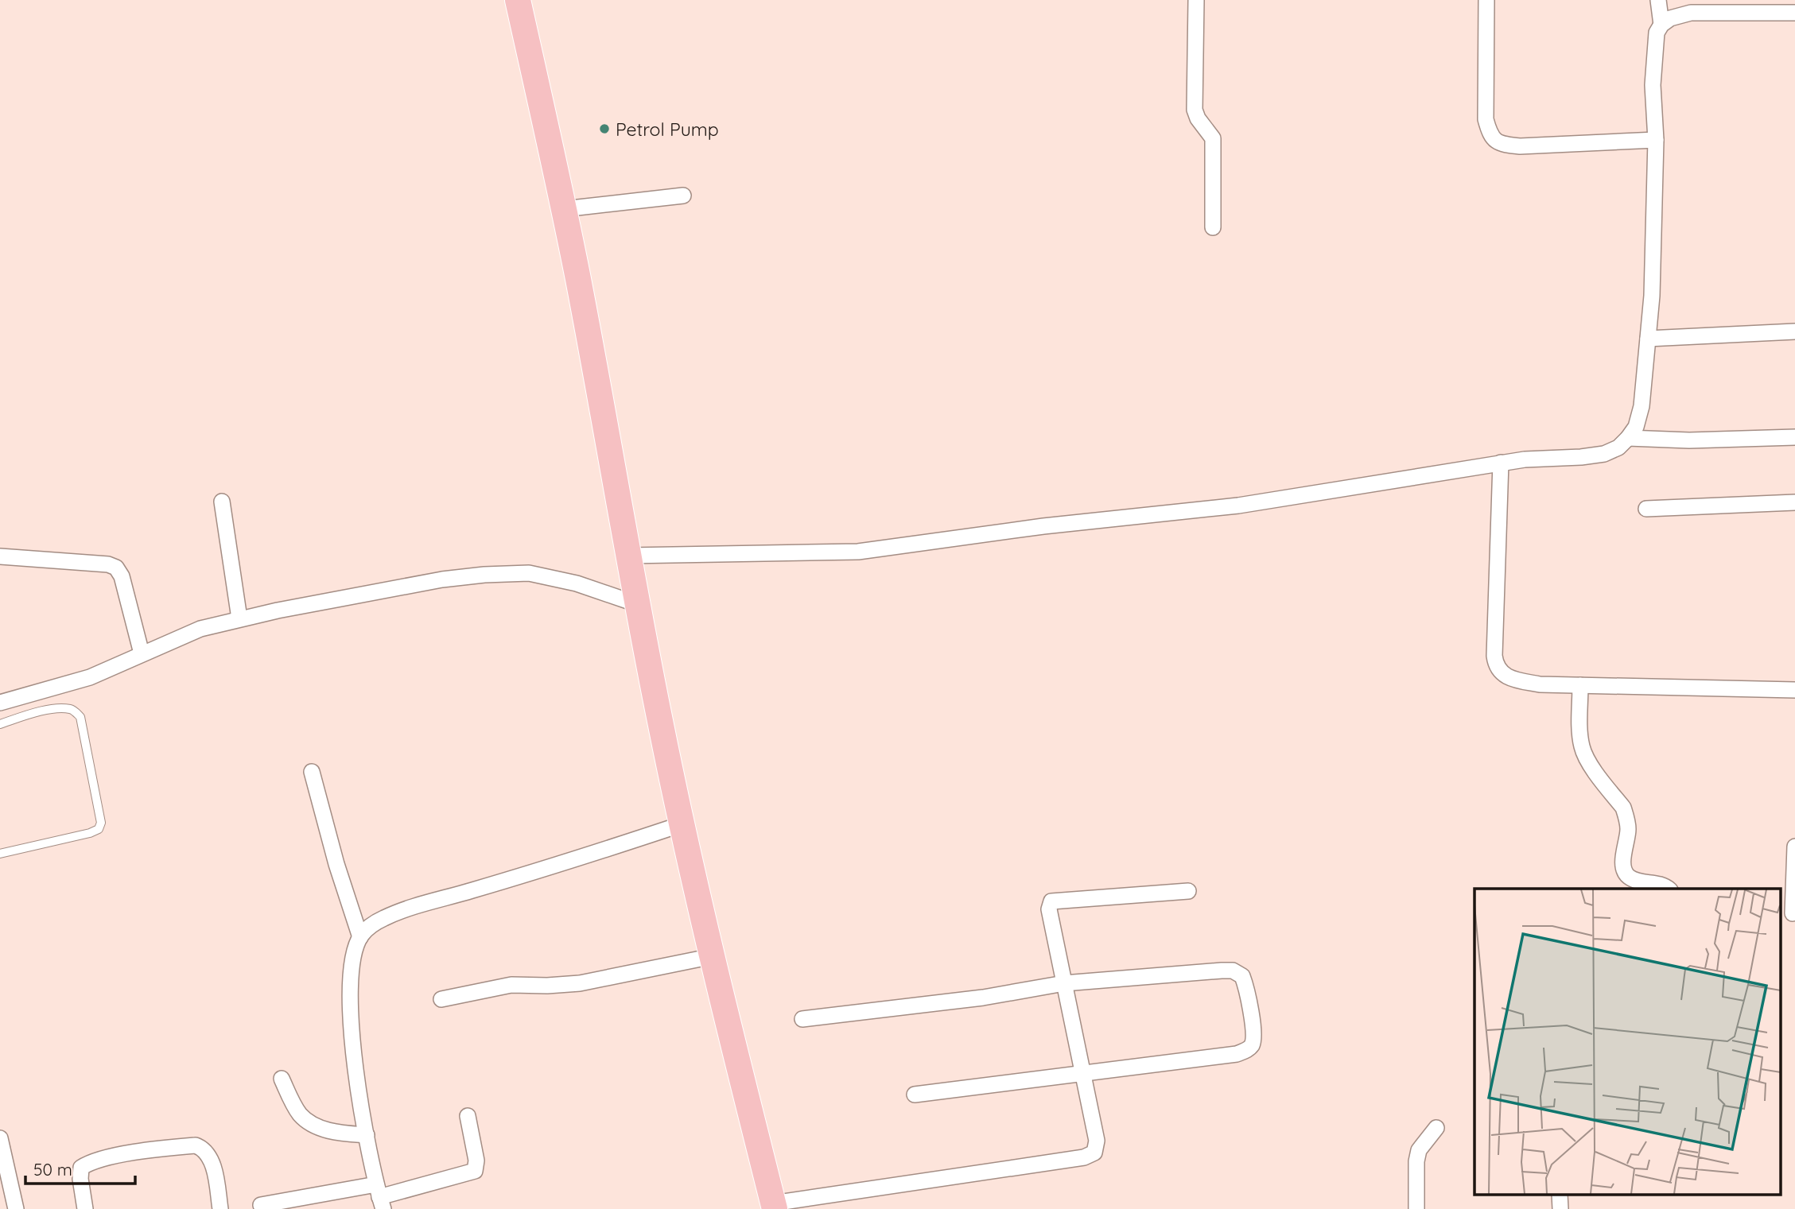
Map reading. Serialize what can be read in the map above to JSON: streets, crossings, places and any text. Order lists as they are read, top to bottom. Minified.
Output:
{"places":["Petrol Pump"],"scale_bar":"50 m"}
